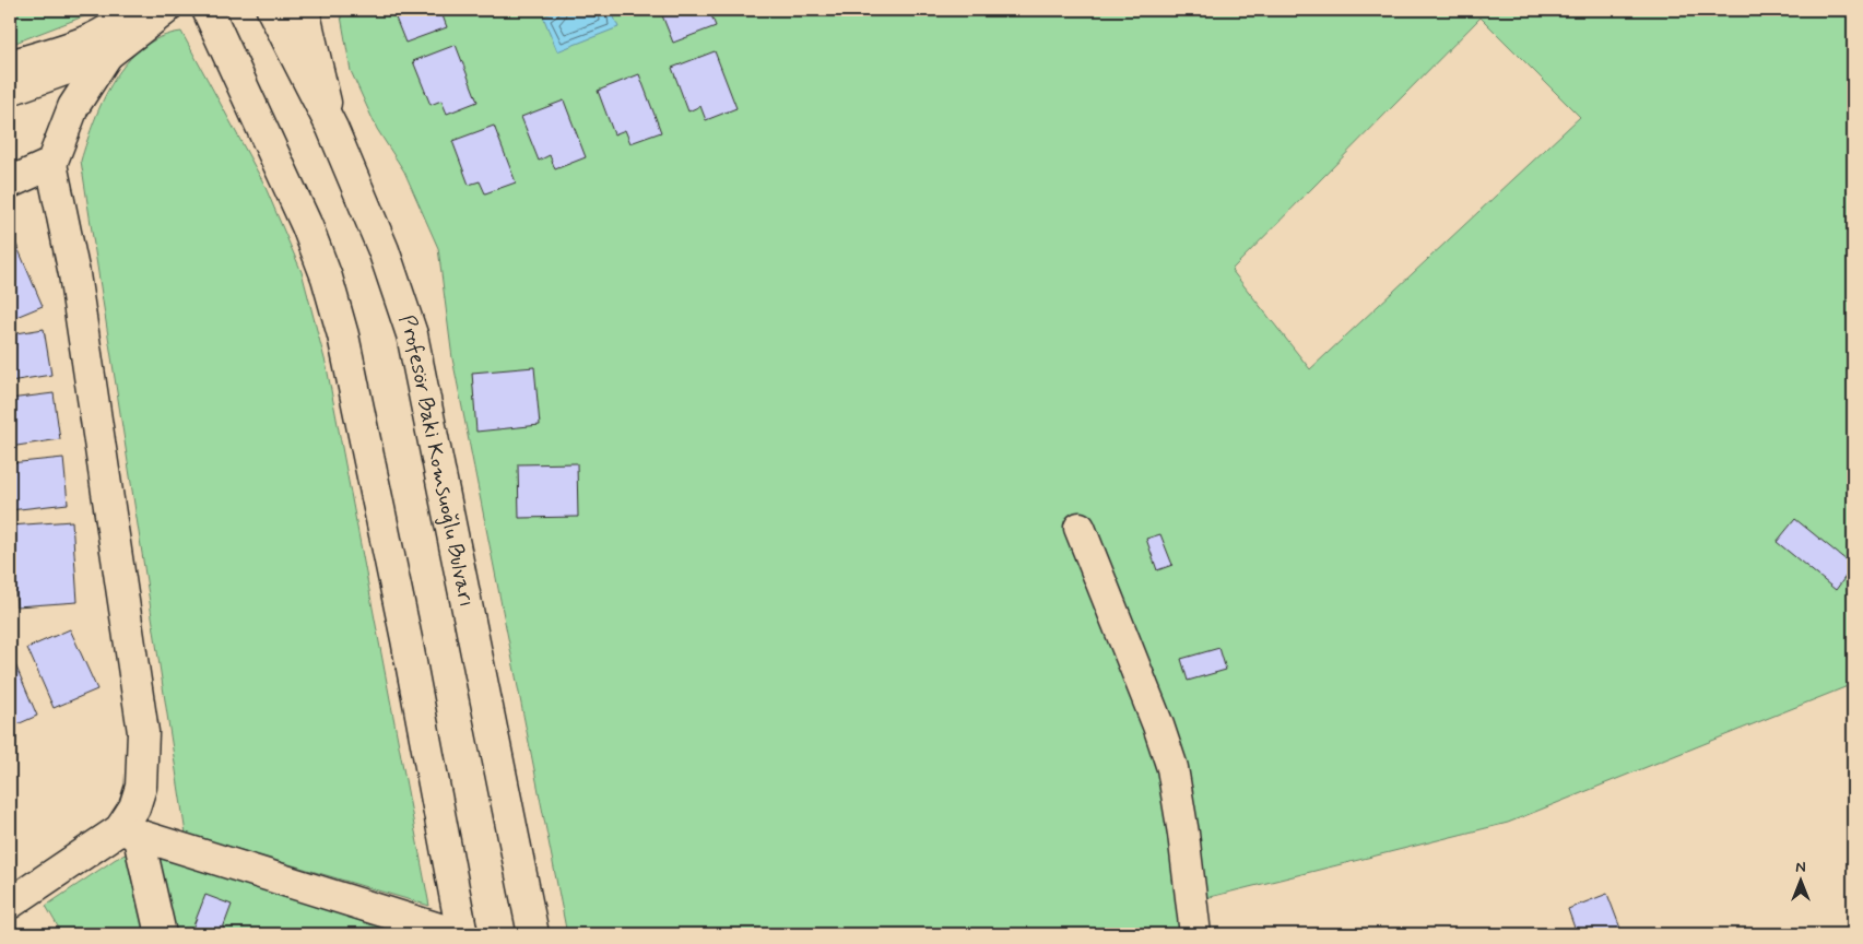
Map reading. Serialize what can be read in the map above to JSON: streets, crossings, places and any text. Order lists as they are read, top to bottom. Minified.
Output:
{"streets":{"main road":["Profesör Baki Komsuoğlu Bulvarı"]},"north":"top"}
